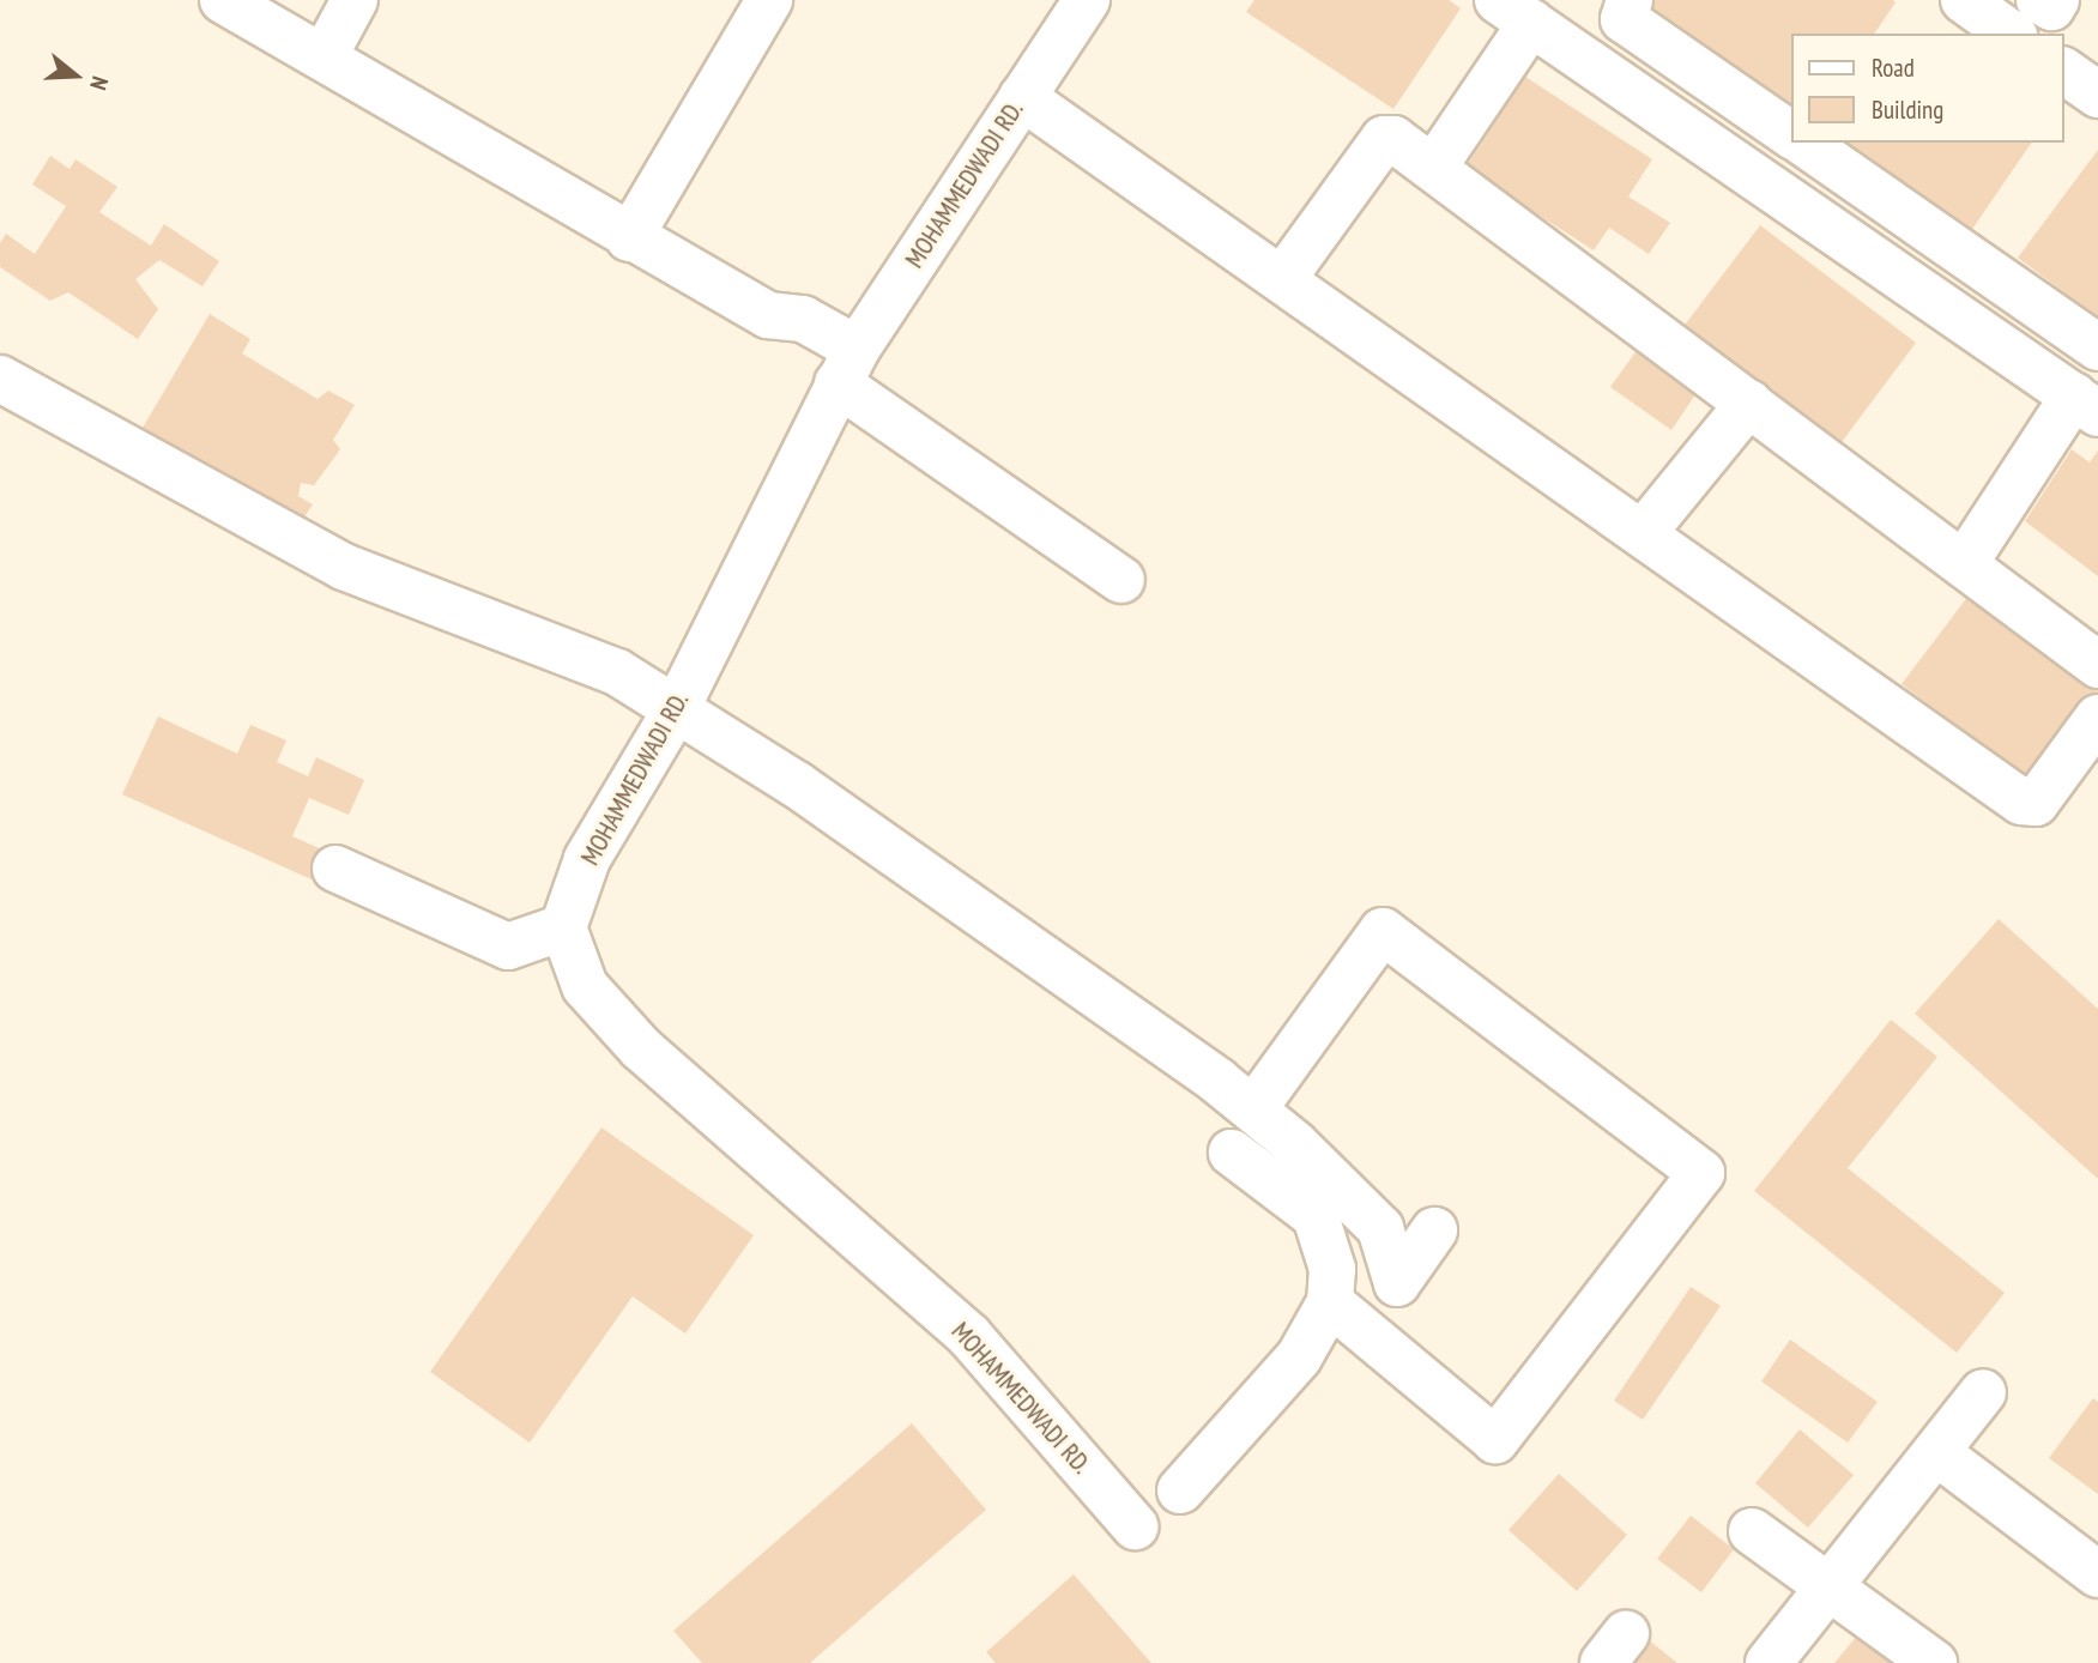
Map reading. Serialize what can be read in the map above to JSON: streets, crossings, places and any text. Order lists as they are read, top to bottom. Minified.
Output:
{"streets":{"street":["MOHAMMEDWADI RD."]},"legend":["Road","Building"],"north":"right"}
